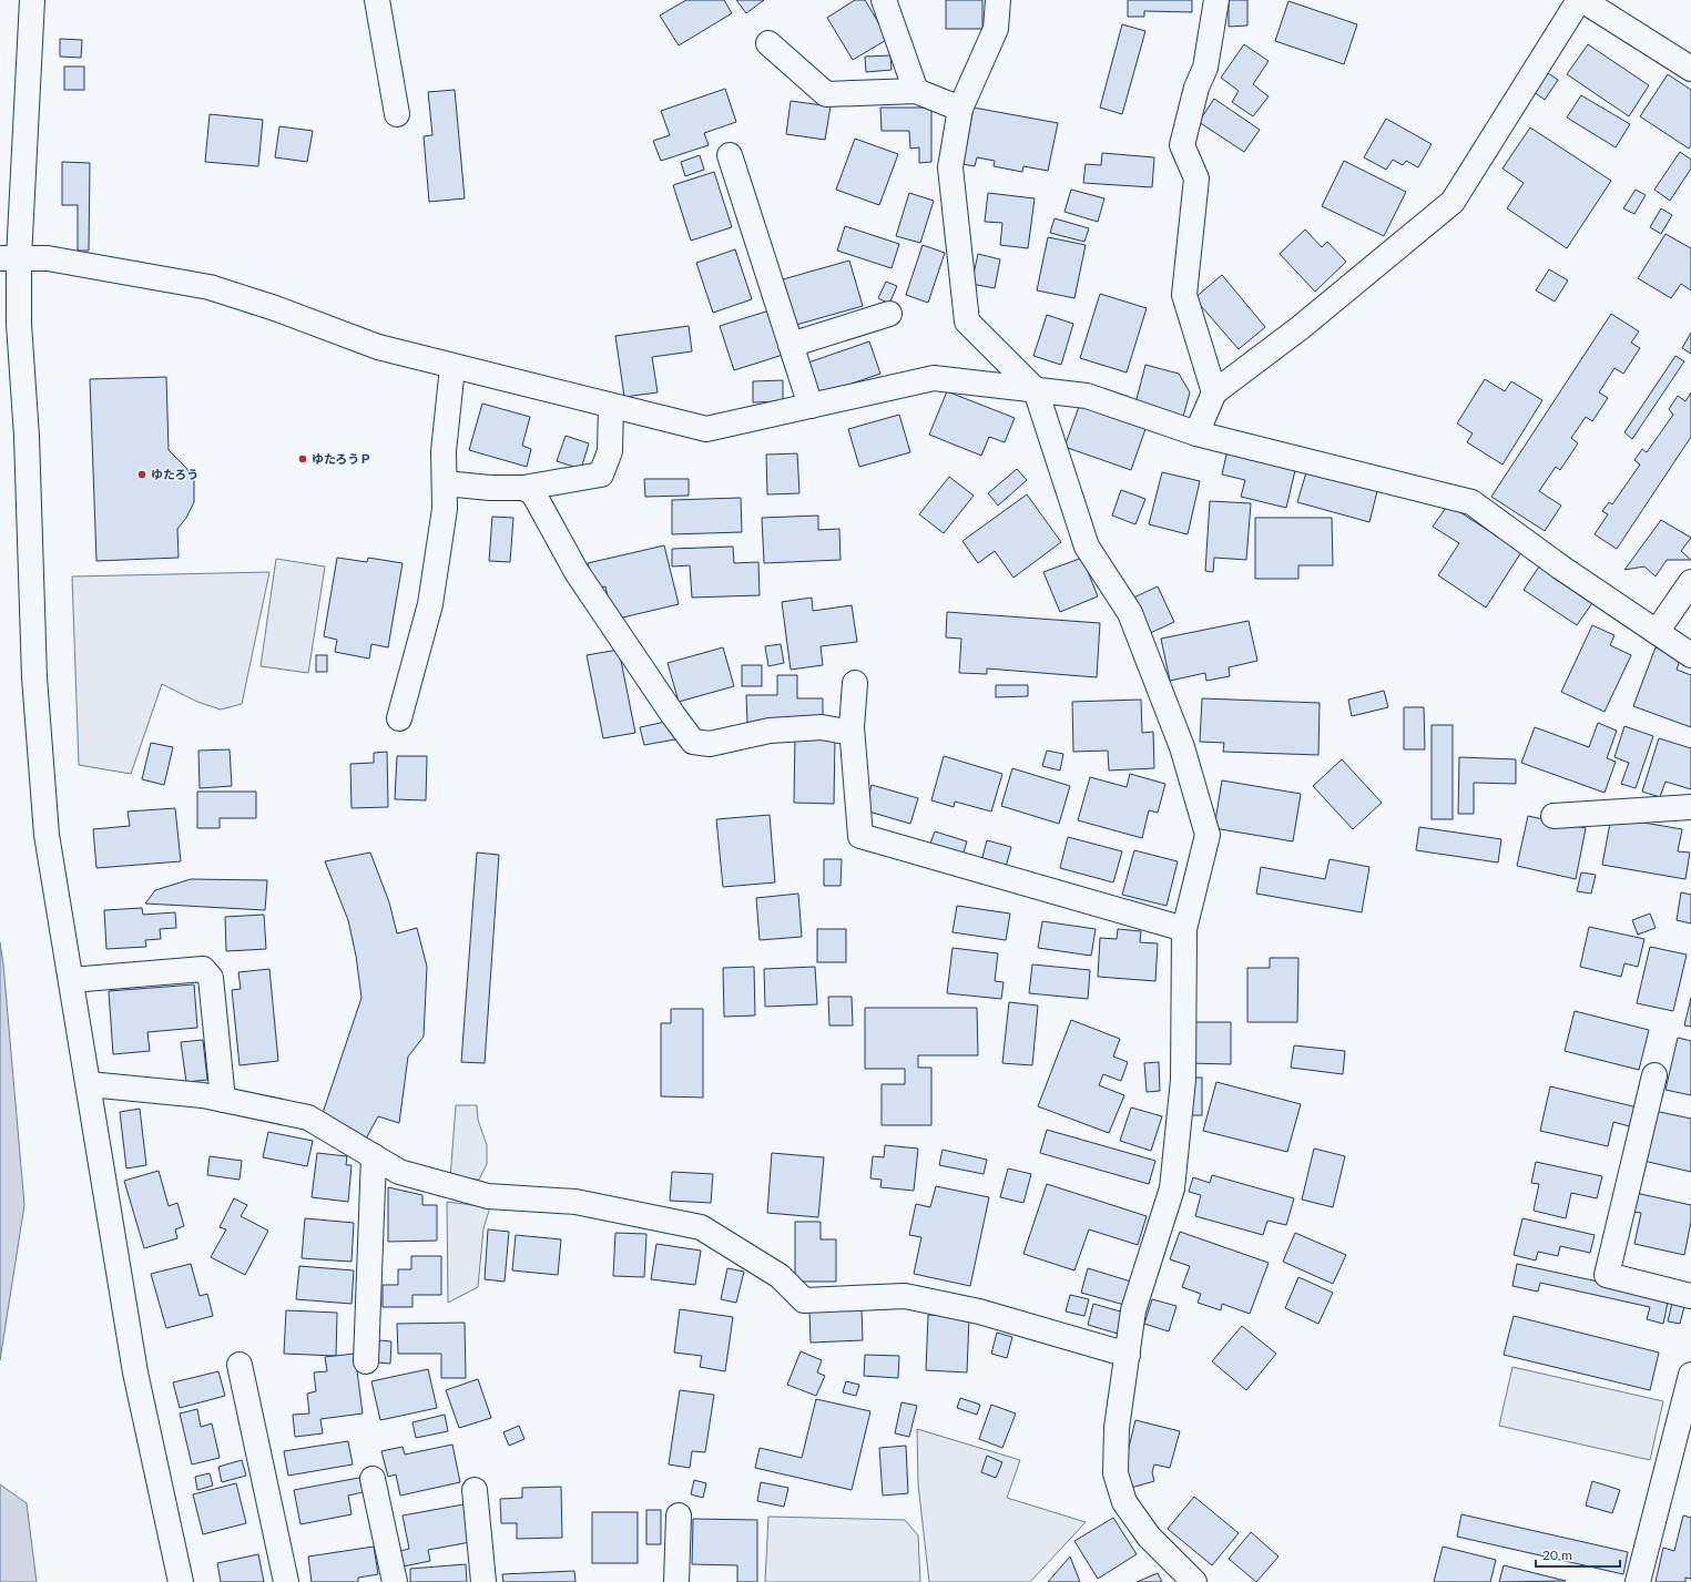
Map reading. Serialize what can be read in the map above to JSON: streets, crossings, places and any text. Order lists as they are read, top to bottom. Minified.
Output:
{"places":["ゆたろうＰ","ゆたろう"],"scale_bar":"20 m"}
